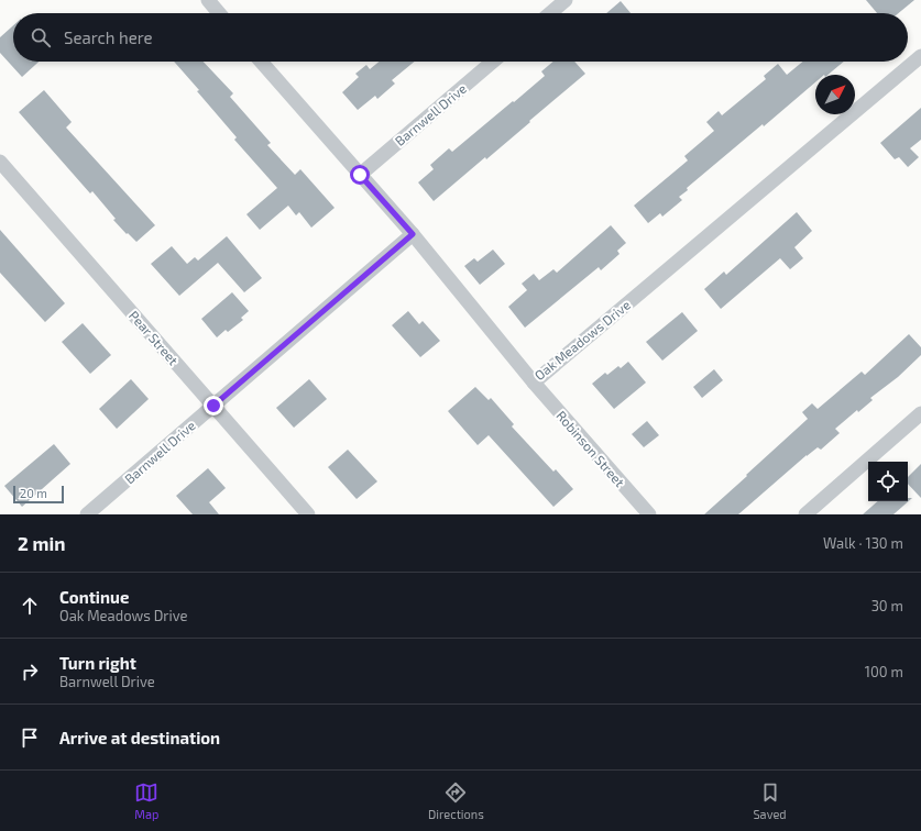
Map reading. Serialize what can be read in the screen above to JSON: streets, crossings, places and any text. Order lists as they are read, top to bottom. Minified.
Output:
{"streets":{"street":["Barnwell Drive","Pear Street","Oak Meadows Drive","Robinson Street"]},"crossings":[["Barnwell Drive","Pear Street"],["Barnwell Drive","Oak Meadows Drive"],["Oak Meadows Drive","Robinson Street"]],"scale_bar":"20 m","north":"top right","page":{"search":"Search here","scale":"20 m","heading":["2 min","Walk · 130 m"],"list":[["Continue","Oak Meadows Drive","30 m"],["Turn right","Barnwell Drive","100 m"],"Arrive at destination"],"nav":["Map","Directions","Saved"]}}
